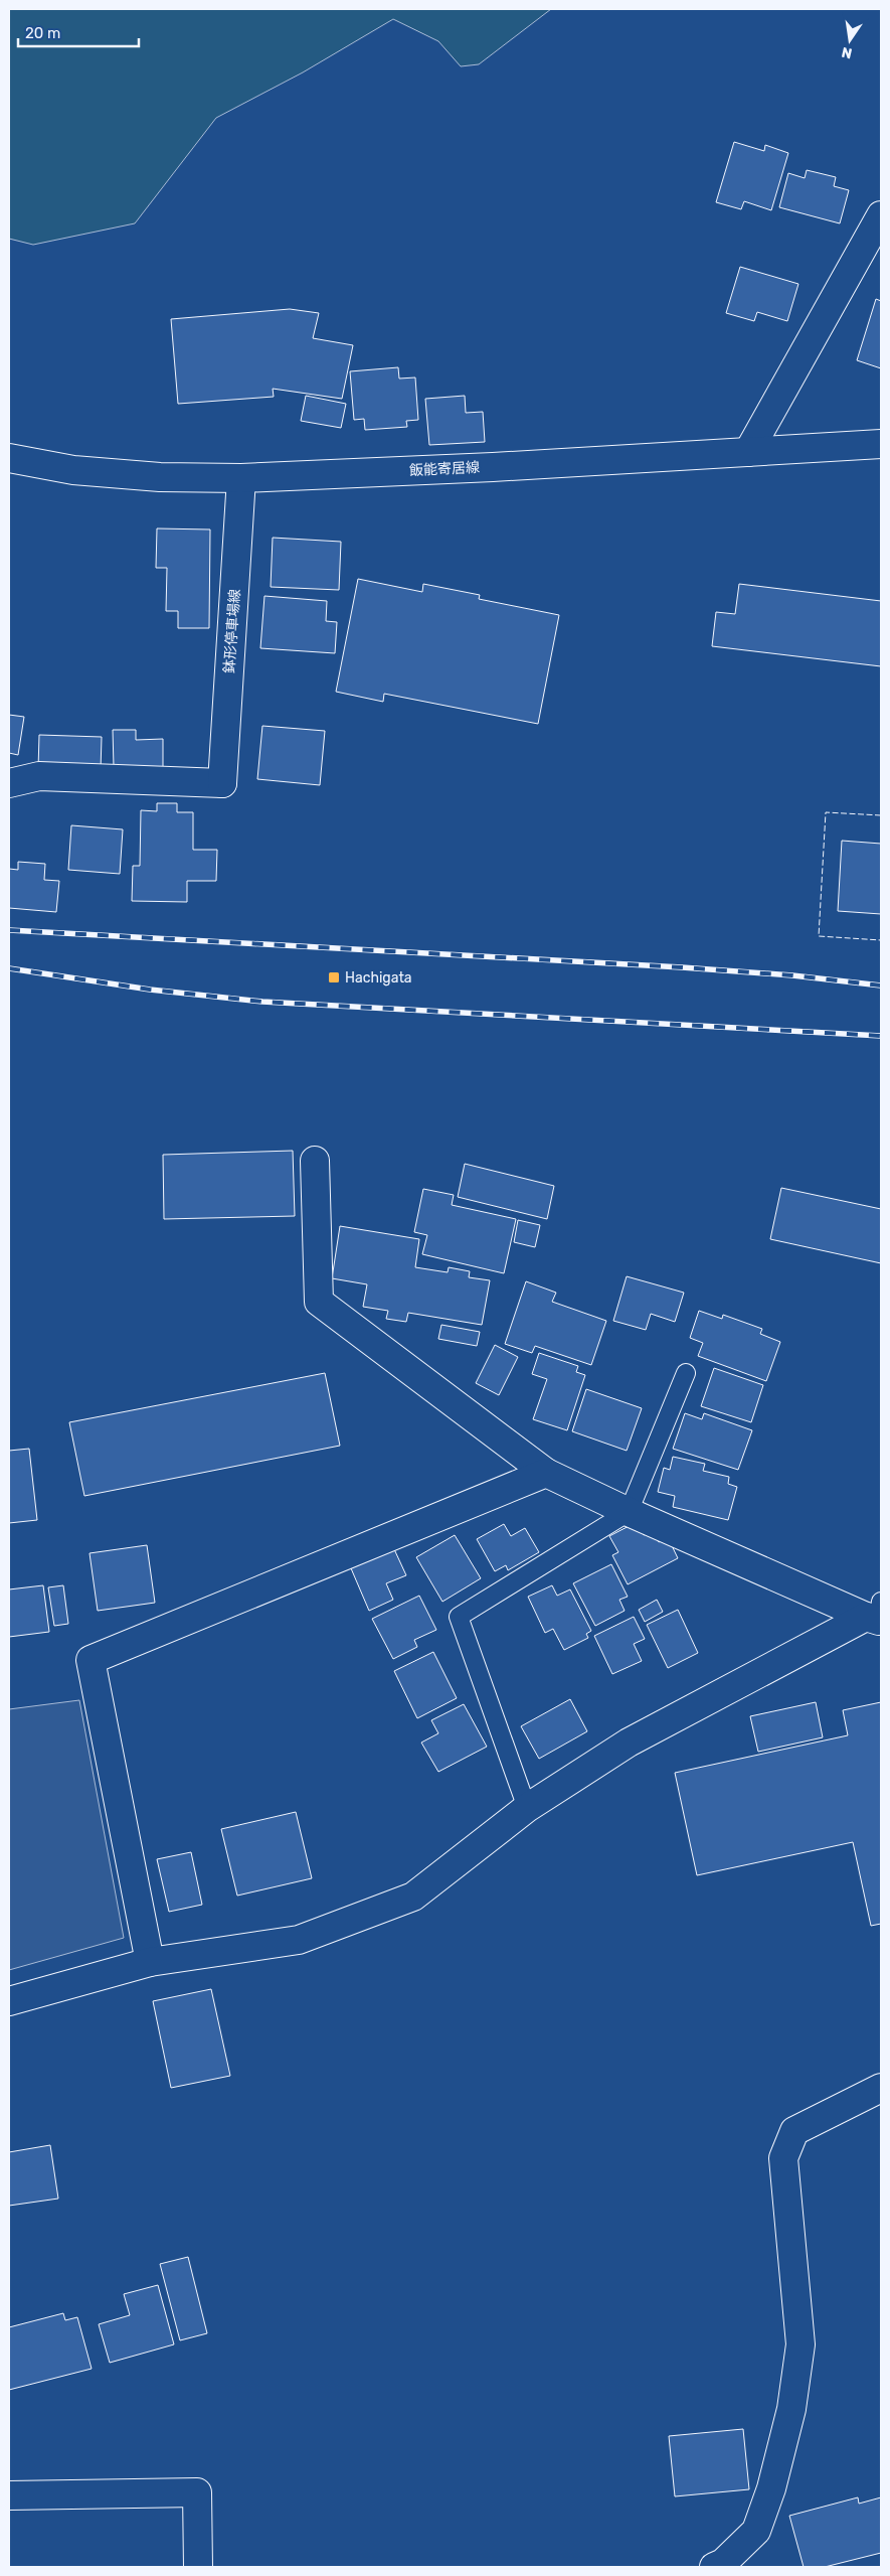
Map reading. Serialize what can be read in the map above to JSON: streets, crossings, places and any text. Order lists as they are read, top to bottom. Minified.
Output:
{"streets":{"street":["飯能寄居線","鉢形停車場線"]},"crossings":[["飯能寄居線","鉢形停車場線"]],"places":{"transit":["Hachigata"]},"scale_bar":"20 m","north":"bottom"}
